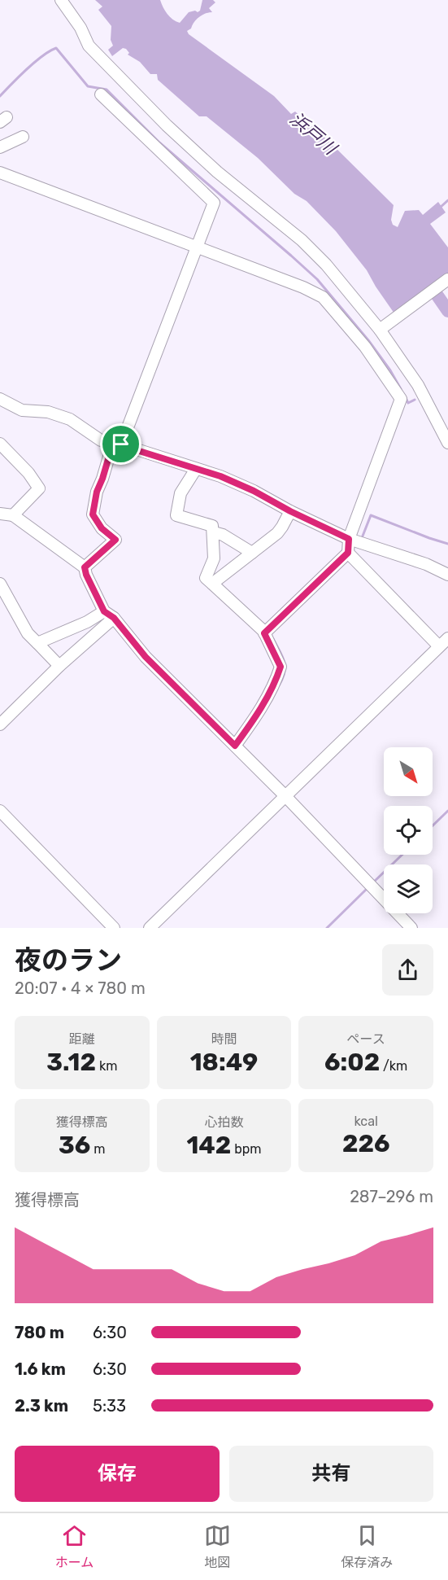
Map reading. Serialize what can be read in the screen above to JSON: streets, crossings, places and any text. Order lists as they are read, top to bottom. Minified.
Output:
{"water":["浜戸川"],"north":"bottom right","page":{"heading":["夜のラン","20:07 · 4 × 780 m"],"stats":[["距離","3.12 km"],["時間","18:49"],["ペース","6:02 /km"],["獲得標高","36 m"],["心拍数","142 bpm"],["kcal","226"]],"chart":["獲得標高","287–296 m"],"list":[{"name":"780 m","note":"6:30"},{"name":"1.6 km","note":"6:30"},{"name":"2.3 km","note":"5:33"}],"buttons":["保存","共有"],"tabs":["ホーム","地図","保存済み"]}}
